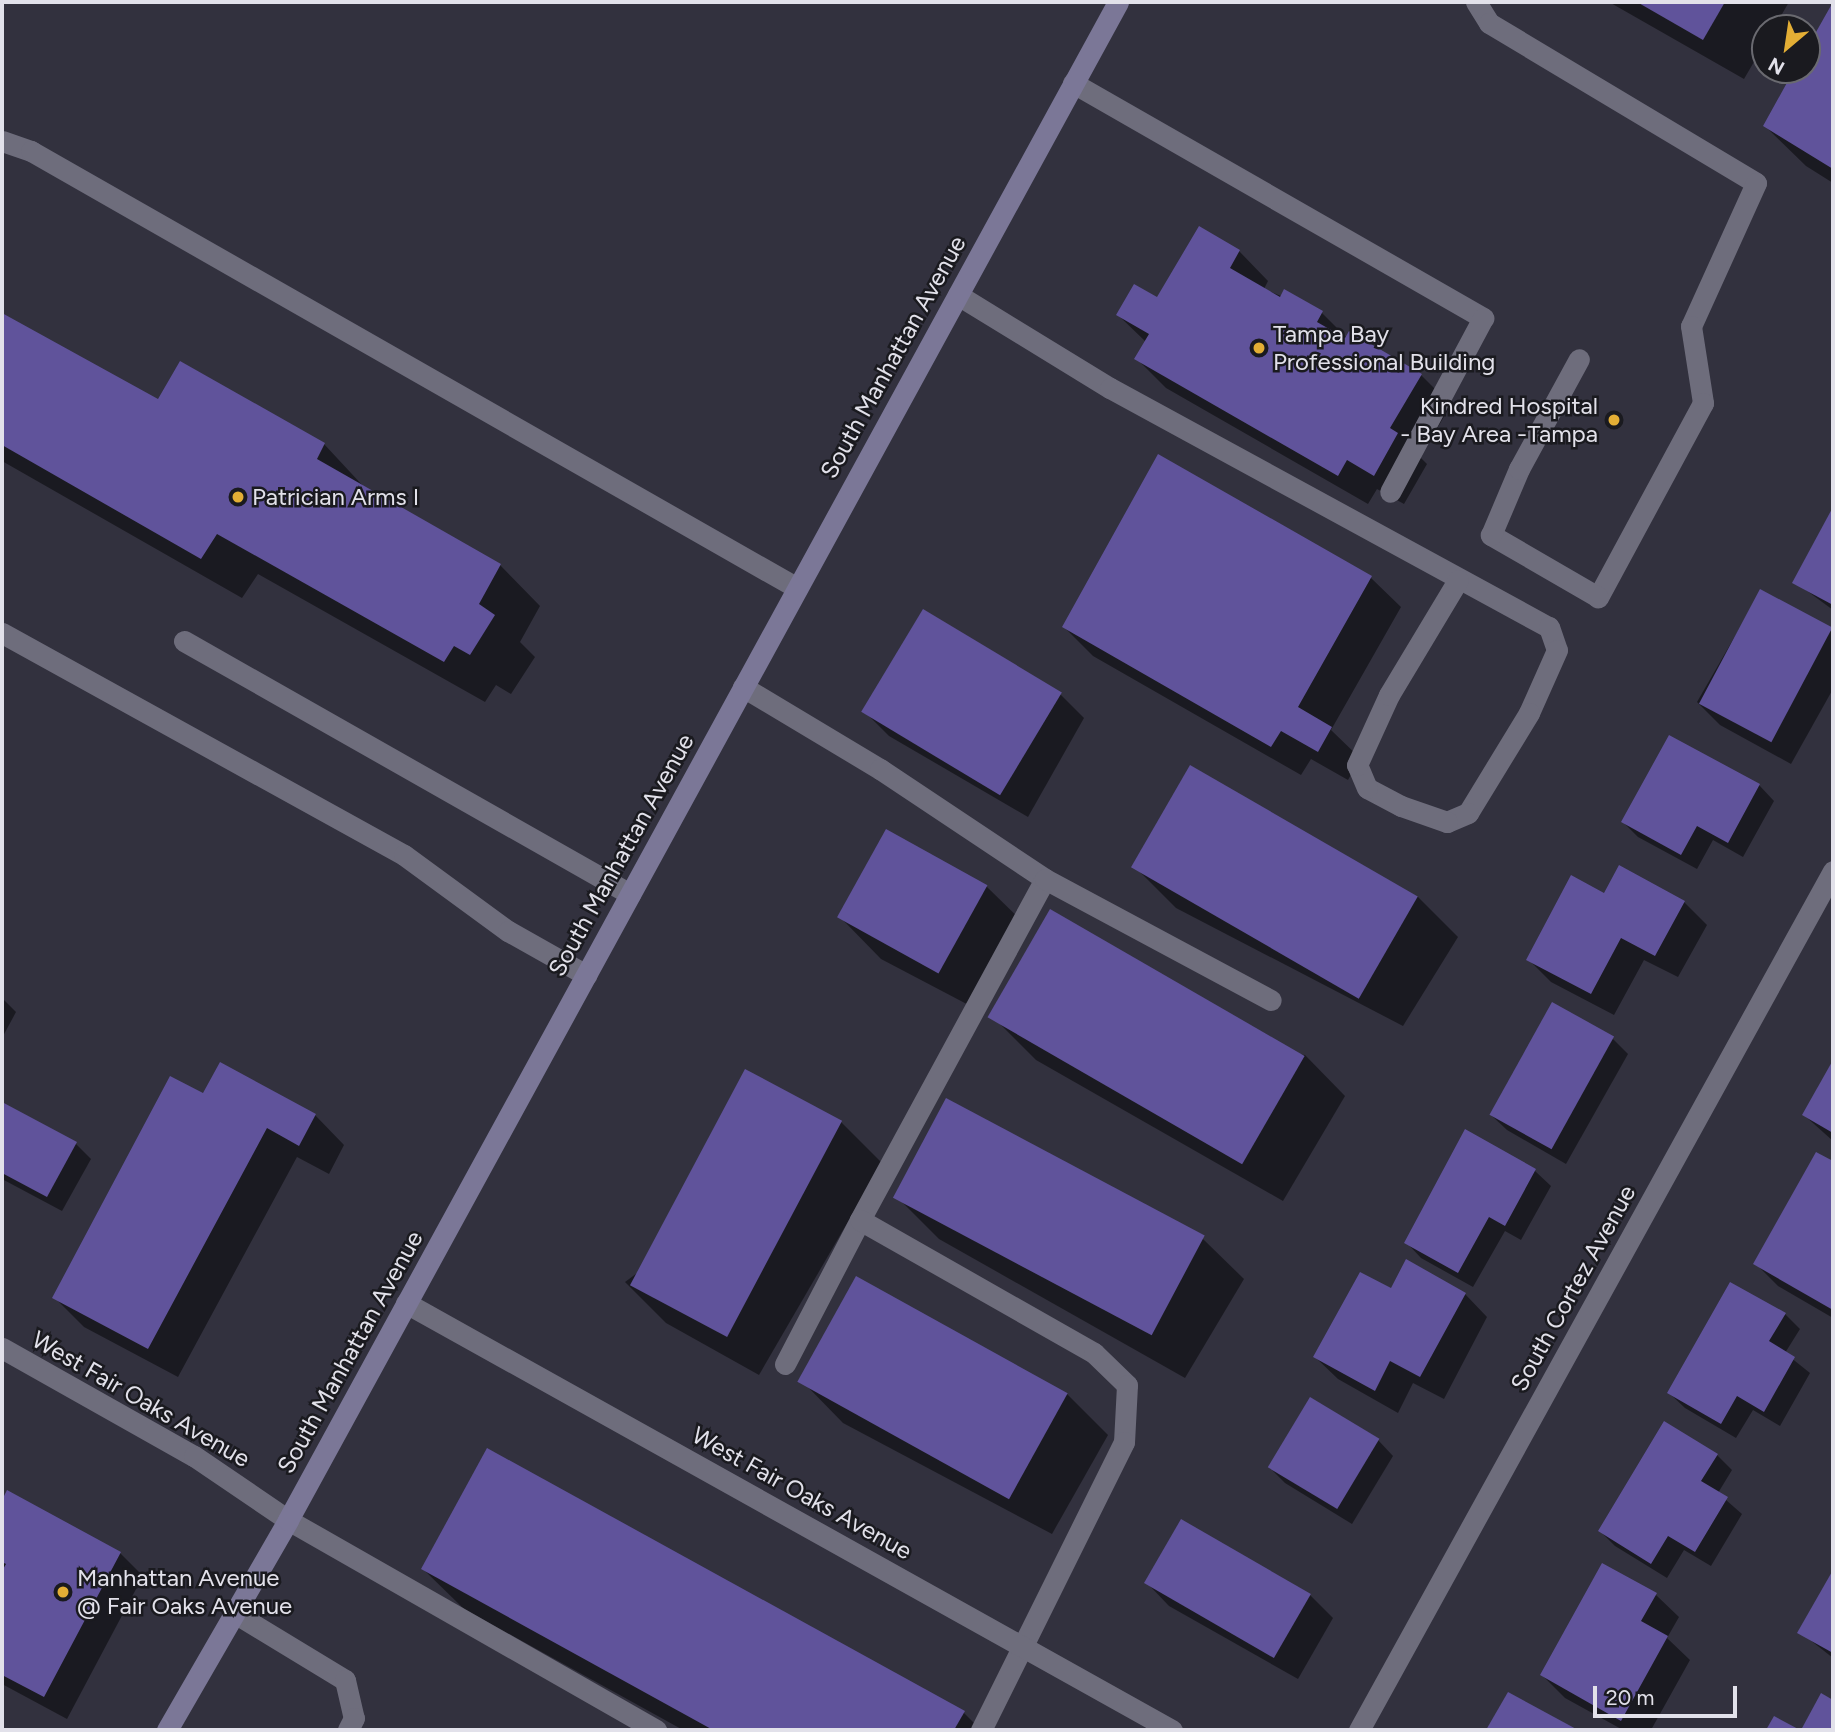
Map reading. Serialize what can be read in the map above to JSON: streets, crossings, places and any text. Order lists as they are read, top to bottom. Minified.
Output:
{"streets":{"main road":["South Manhattan Avenue"],"street":["South Cortez Avenue","West Fair Oaks Avenue"]},"crossings":[["South Manhattan Avenue","West Fair Oaks Avenue"]],"places":["Tampa Bay Professional Building","Kindred Hospital - Bay Area -Tampa","Patrician Arms I","Manhattan Avenue @ Fair Oaks Avenue"],"scale_bar":"20 m","north":"bottom left"}
